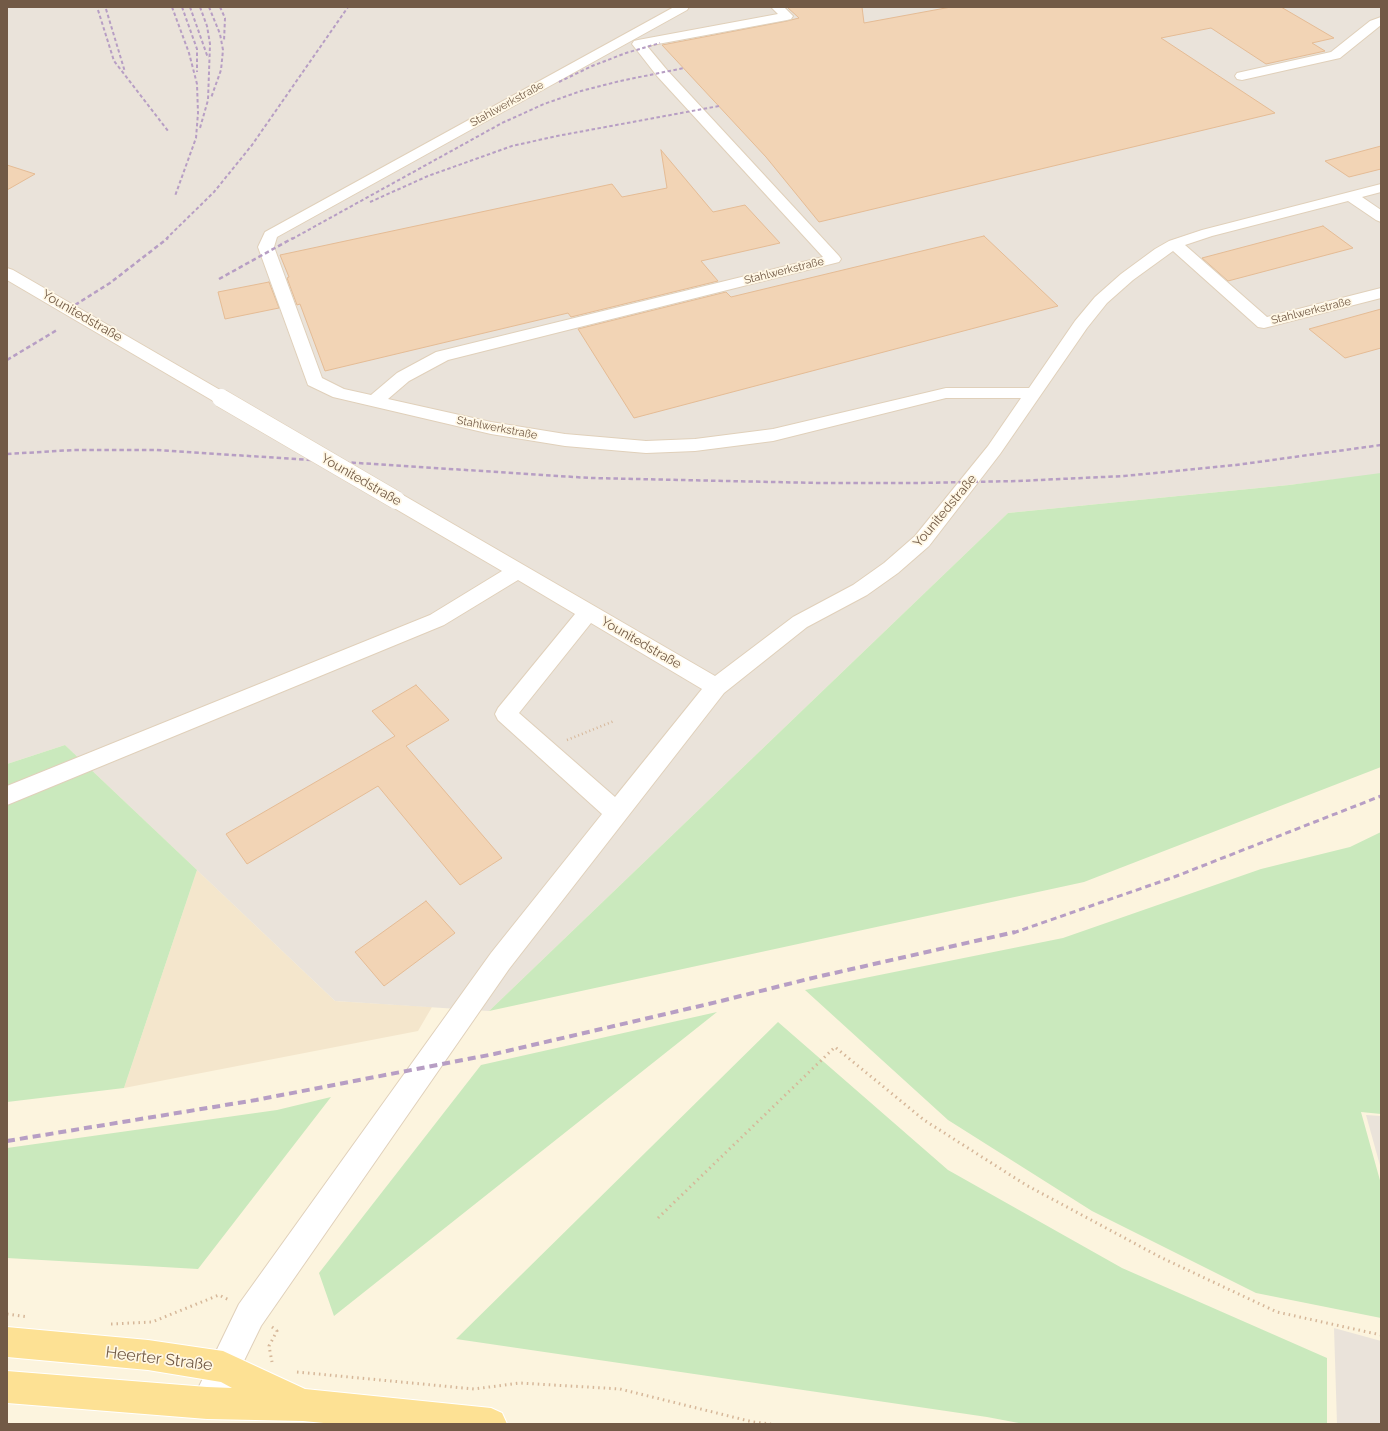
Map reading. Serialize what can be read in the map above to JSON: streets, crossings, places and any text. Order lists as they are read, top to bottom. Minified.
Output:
{"streets":{"main road":["Heerter Straße"],"lane":["Stahlwerkstraße","Younitedstraße"]},"crossings":[["Stahlwerkstraße","Younitedstraße"],["Younitedstraße","Heerter Straße"]]}
